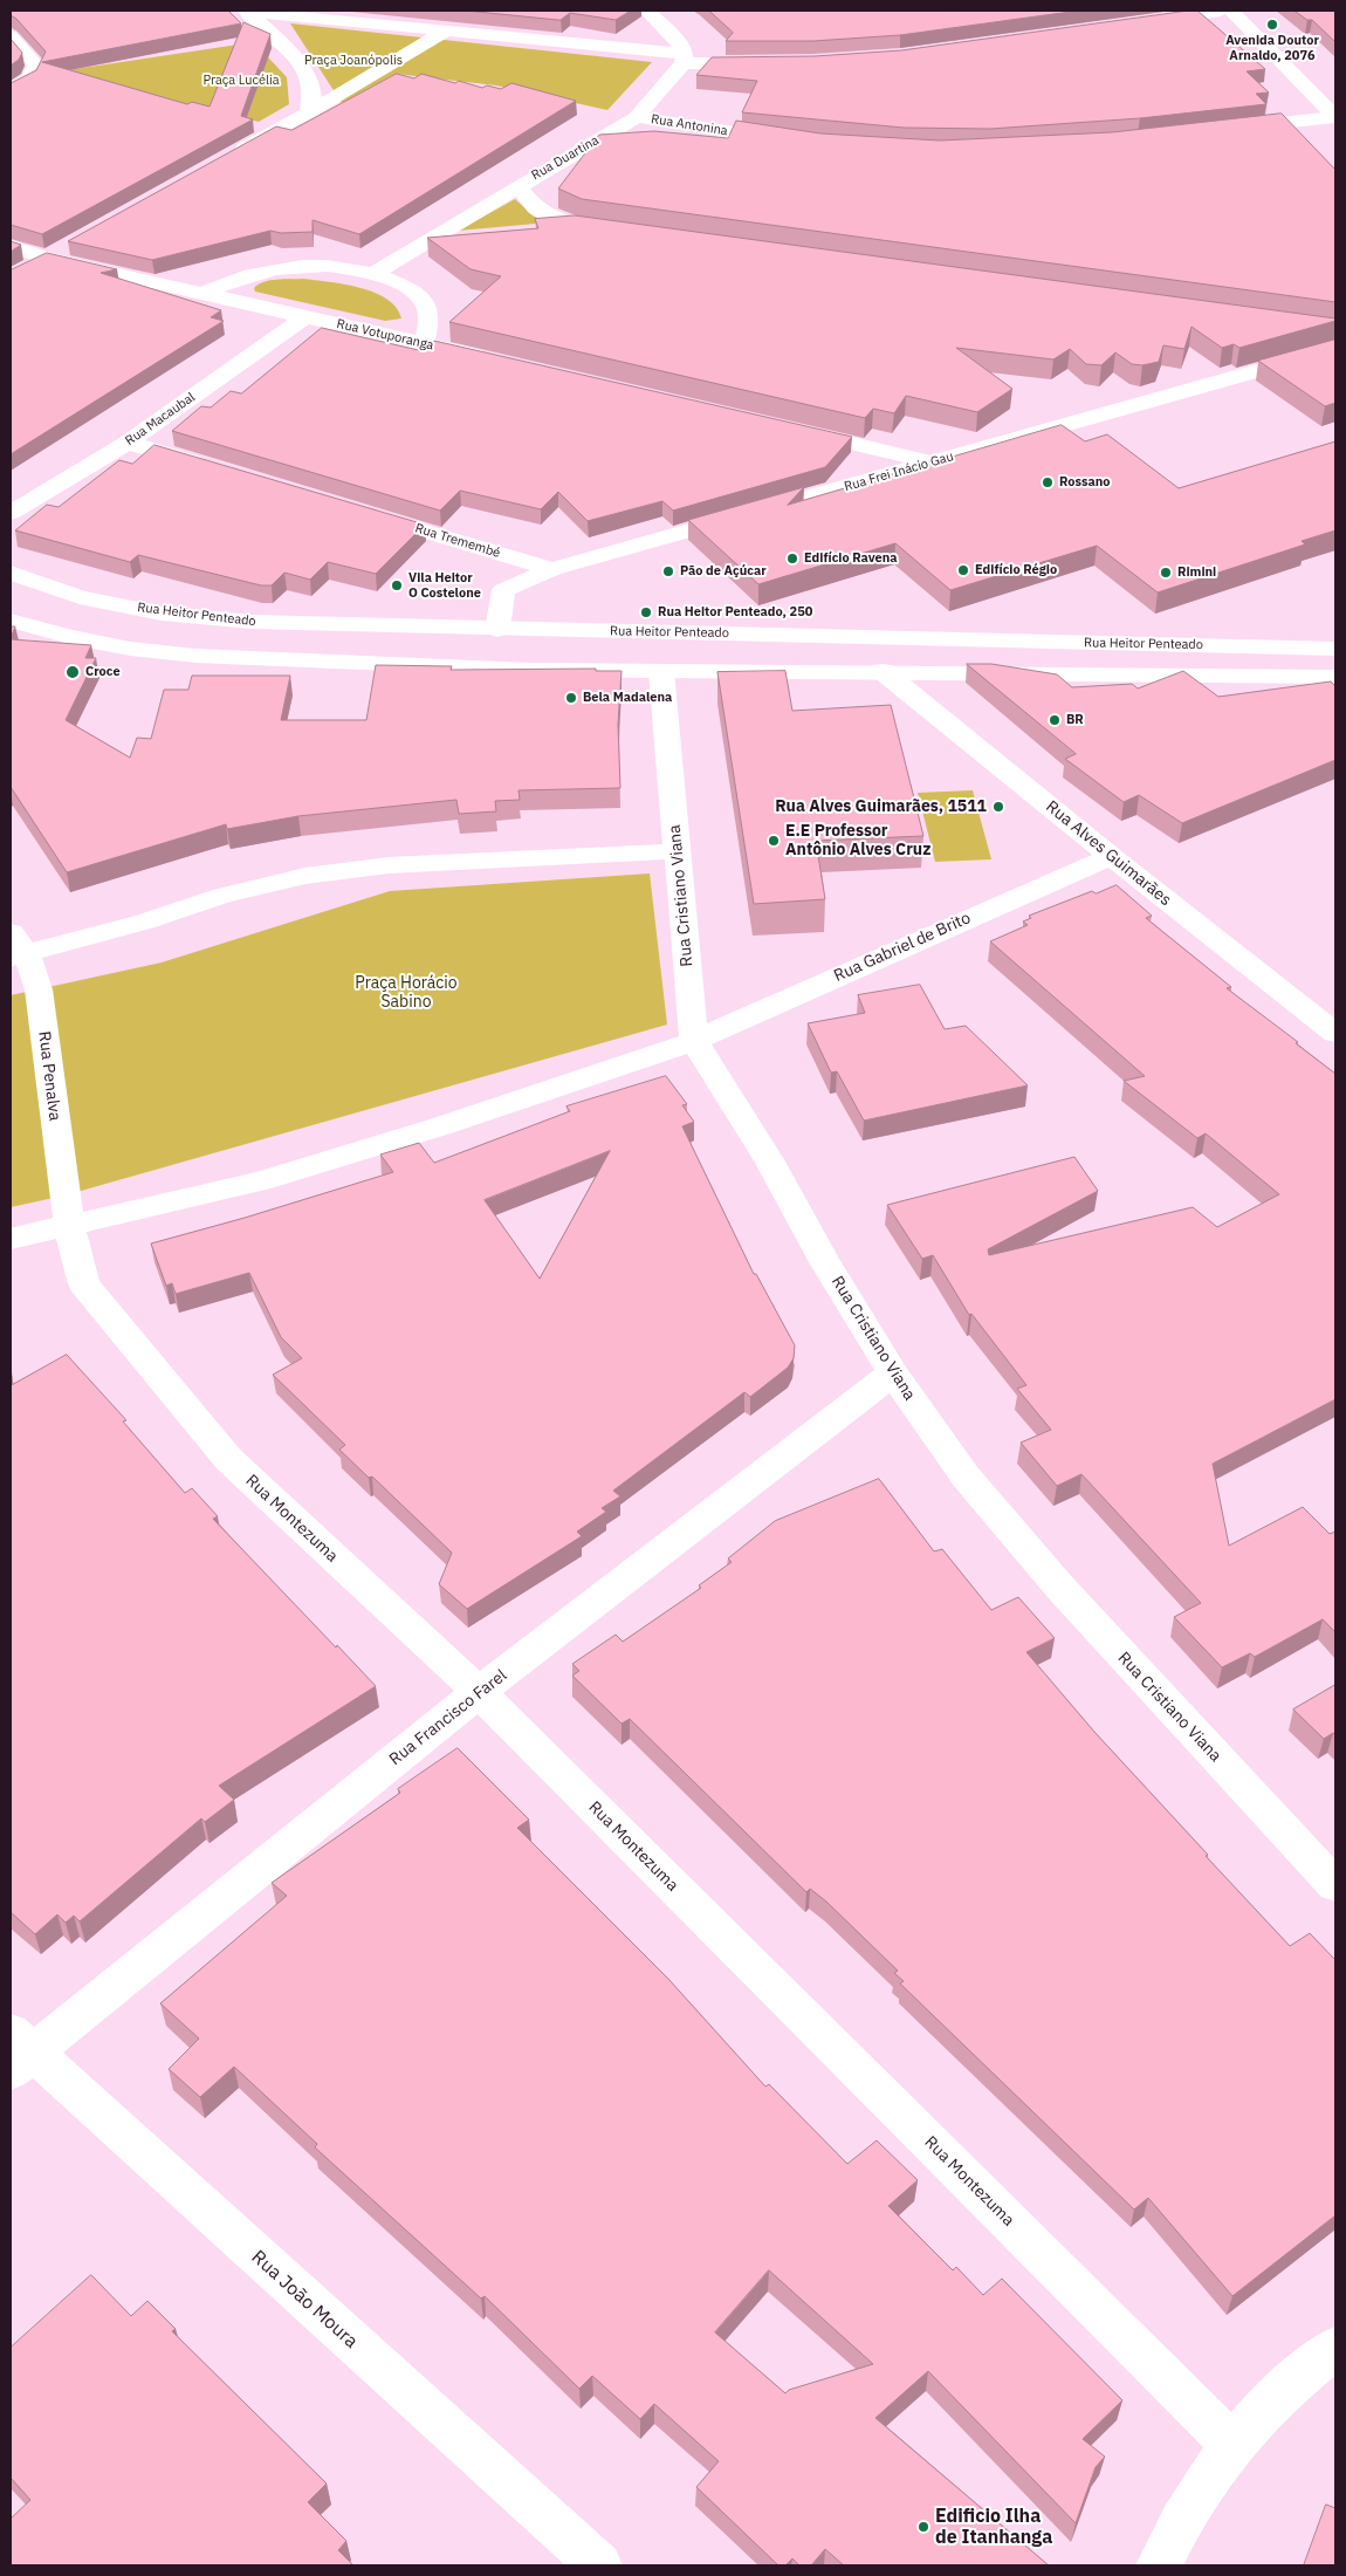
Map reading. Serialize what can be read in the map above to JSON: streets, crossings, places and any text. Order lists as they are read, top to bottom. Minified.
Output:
{"streets":{"street":["Rua Antonina","Rua Duartina","Rua Votuporanga","Rua Macaubal","Rua Frei Inácio Gau","Rua Tremembé","Rua Heitor Penteado","Rua Alves Guimarães","Rua Cristiano Viana","Rua Gabriel de Brito","Rua Penalva","Rua Montezuma","Rua Francisco Farel","Rua João Moura"]},"crossings":[["Rua Antonina","Rua Duartina"],["Rua Votuporanga","Rua Macaubal"],["Rua Frei Inácio Gau","Rua Tremembé"],["Rua Frei Inácio Gau","Rua Heitor Penteado"],["Rua Heitor Penteado","Rua Alves Guimarães"],["Rua Heitor Penteado","Rua Cristiano Viana"],["Rua Alves Guimarães","Rua Gabriel de Brito"],["Rua Cristiano Viana","Rua Gabriel de Brito"],["Rua Cristiano Viana","Rua Francisco Farel"],["Rua Penalva","Rua Montezuma"],["Rua Montezuma","Rua Francisco Farel"],["Rua Francisco Farel","Rua João Moura"]],"parks":["Praça Joanópolis","Praça Lucélia","Praça Horácio Sabino"],"places":["Avenida Doutor Arnaldo, 2076","Rossano","Edifício Ravena","Edifício Régio","Pão de Açúcar","Rimini","Vila Heitor O Costelone","Rua Heitor Penteado, 250","Croce","Bela Madalena","BR","Rua Alves Guimarães, 1511","E.E Professor Antônio Alves Cruz","Edificio Ilha de Itanhanga"]}
